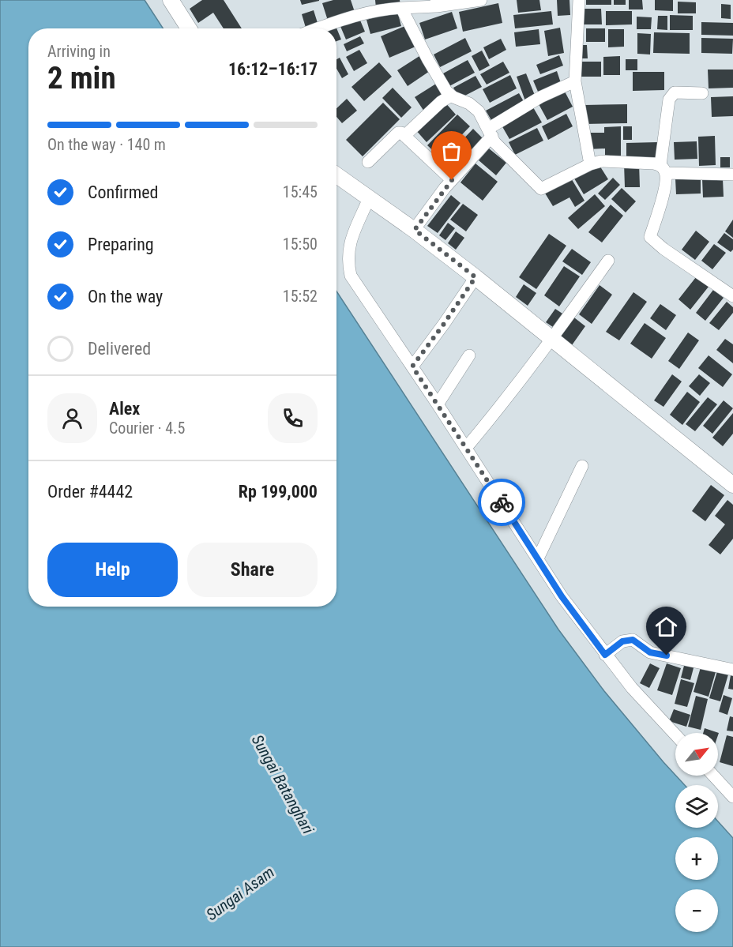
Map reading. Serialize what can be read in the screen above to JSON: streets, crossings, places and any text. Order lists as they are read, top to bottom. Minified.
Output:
{"water":["Sungai Batanghari","Sungai Asam"],"north":"top right","page":{"heading":["2 min","Arriving in","16:12–16:17"],"panel":["Alex","Courier · 4.5","Order #4442","Rp 199,000"],"bar":"On the way · 140 m","list":[["Confirmed","15:45"],["Preparing","15:50"],["On the way","15:52"],"Delivered"],"buttons":["Help","Share"],"map_buttons":["+","−"]}}
